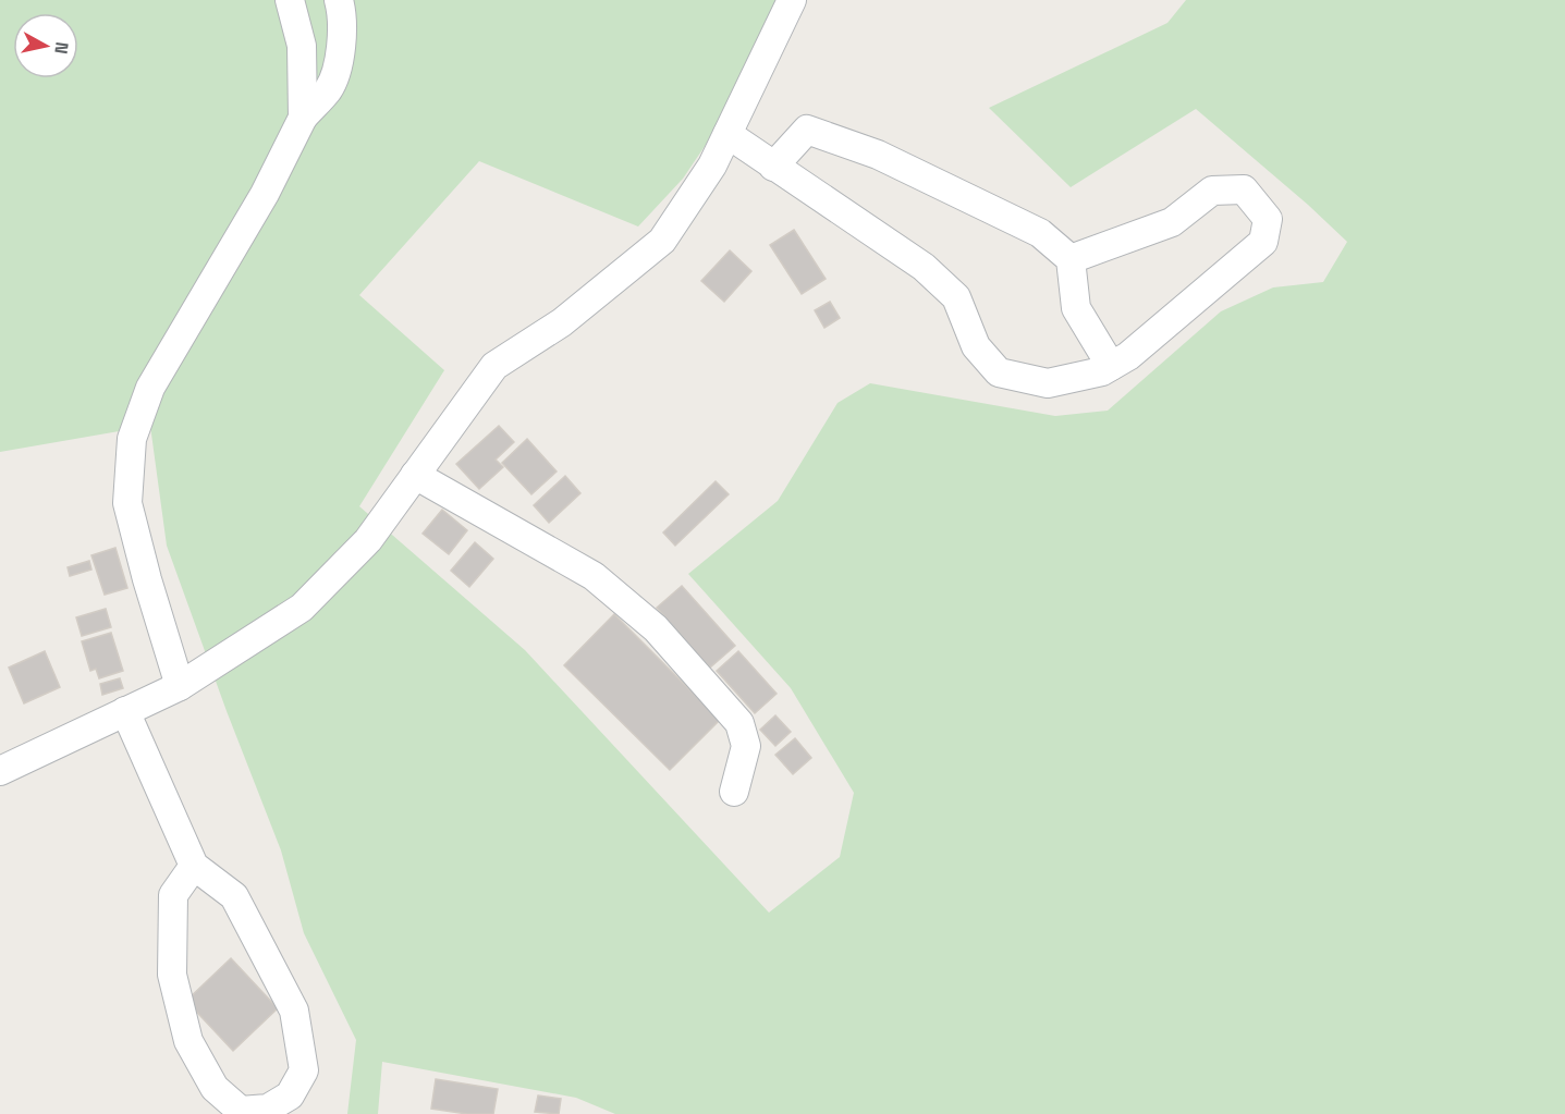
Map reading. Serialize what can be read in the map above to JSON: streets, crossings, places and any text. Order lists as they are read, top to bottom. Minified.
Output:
{"north":"right"}
